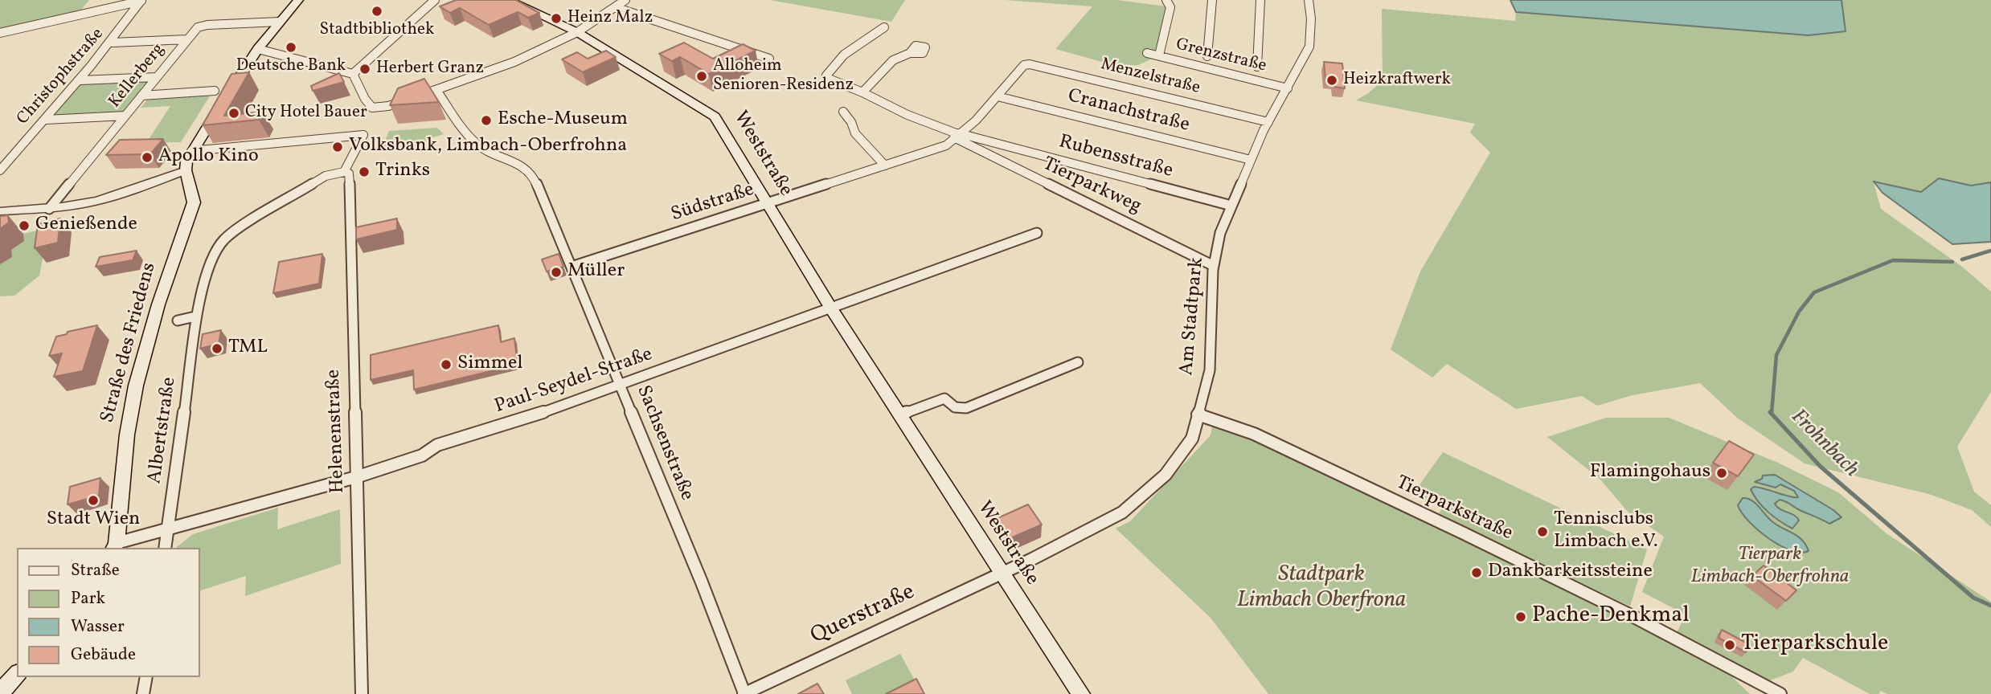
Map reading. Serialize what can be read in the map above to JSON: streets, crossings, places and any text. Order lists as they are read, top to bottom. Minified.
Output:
{"streets":{"main road":["Weststraße","Straße des Friedens"],"street":["Grenzstraße","Kellerberg","Christophstraße","Menzelstraße","Cranachstraße","Rubensstraße","Tierparkweg","Südstraße","Am Stadtpark","Paul-Seydel-Straße","Albertstraße","Helenenstraße","Sachsenstraße","Tierparkstraße","Querstraße"]},"crossings":[["Grenzstraße","Am Stadtpark"],["Kellerberg","Straße des Friedens"],["Menzelstraße","Südstraße"],["Menzelstraße","Am Stadtpark"],["Cranachstraße","Südstraße"],["Cranachstraße","Am Stadtpark"],["Weststraße","Südstraße"],["Weststraße","Am Stadtpark"],["Weststraße","Paul-Seydel-Straße"],["Weststraße","Querstraße"],["Rubensstraße","Tierparkweg"],["Rubensstraße","Südstraße"],["Rubensstraße","Am Stadtpark"],["Tierparkweg","Südstraße"],["Tierparkweg","Am Stadtpark"],["Südstraße","Sachsenstraße"],["Am Stadtpark","Tierparkstraße"],["Am Stadtpark","Querstraße"],["Straße des Friedens","Paul-Seydel-Straße"],["Paul-Seydel-Straße","Albertstraße"],["Paul-Seydel-Straße","Helenenstraße"],["Paul-Seydel-Straße","Sachsenstraße"],["Albertstraße","Helenenstraße"],["Sachsenstraße","Querstraße"]],"water":["Frohnbach"],"parks":["Tierpark Limbach-Oberfrohna","Stadtpark Limbach Oberfrona"],"places":["Stadtbibliothek","Heinz Malz","Deutsche Bank","Herbert Granz","Alloheim Senioren-Residenz","Heizkraftwerk","City Hotel Bauer","Esche-Museum","Volksbank, Limbach-Oberfrohna","Apollo Kino","Trinks","Genießende","Müller","TML","Simmel","Flamingohaus","Stadt Wien","Tennisclubs Limbach e.V.","Dankbarkeitssteine","Pache-Denkmal","Tierparkschule"],"legend":["Straße","Park","Wasser","Gebäude"]}
